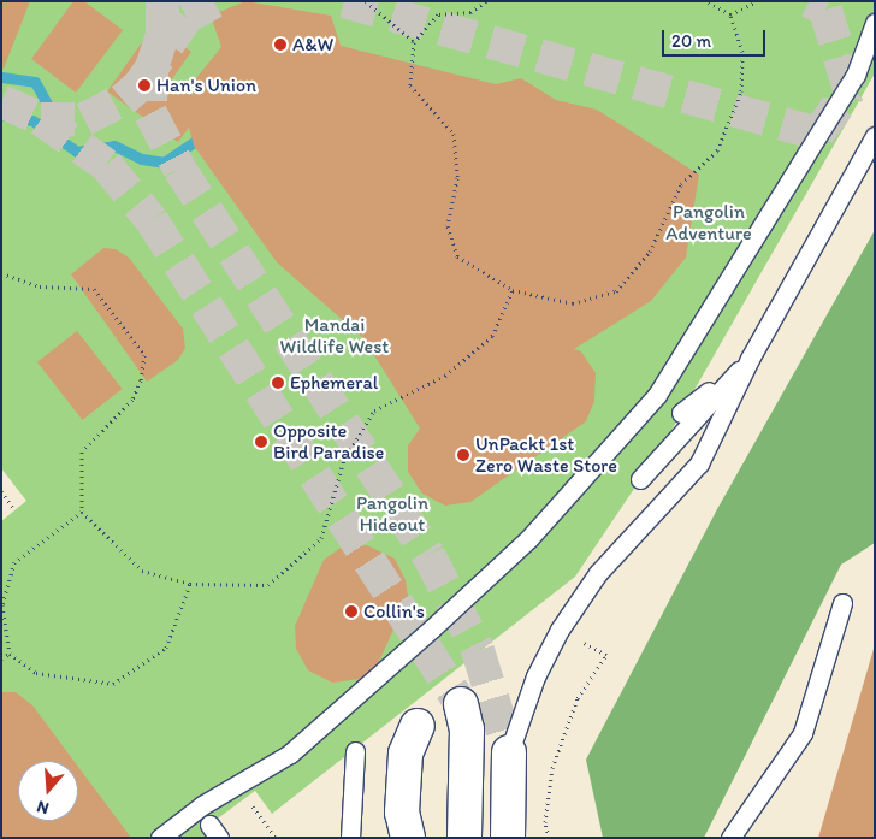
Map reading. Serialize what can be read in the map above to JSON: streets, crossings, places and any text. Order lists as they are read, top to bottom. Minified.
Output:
{"parks":["Pangolin Adventure","Mandai Wildlife West","Pangolin Hideout"],"places":["A&W","Han's Union","Ephemeral","Opposite Bird Paradise","UnPackt 1st Zero Waste Store","Collin's"],"scale_bar":"20 m","north":"bottom"}
